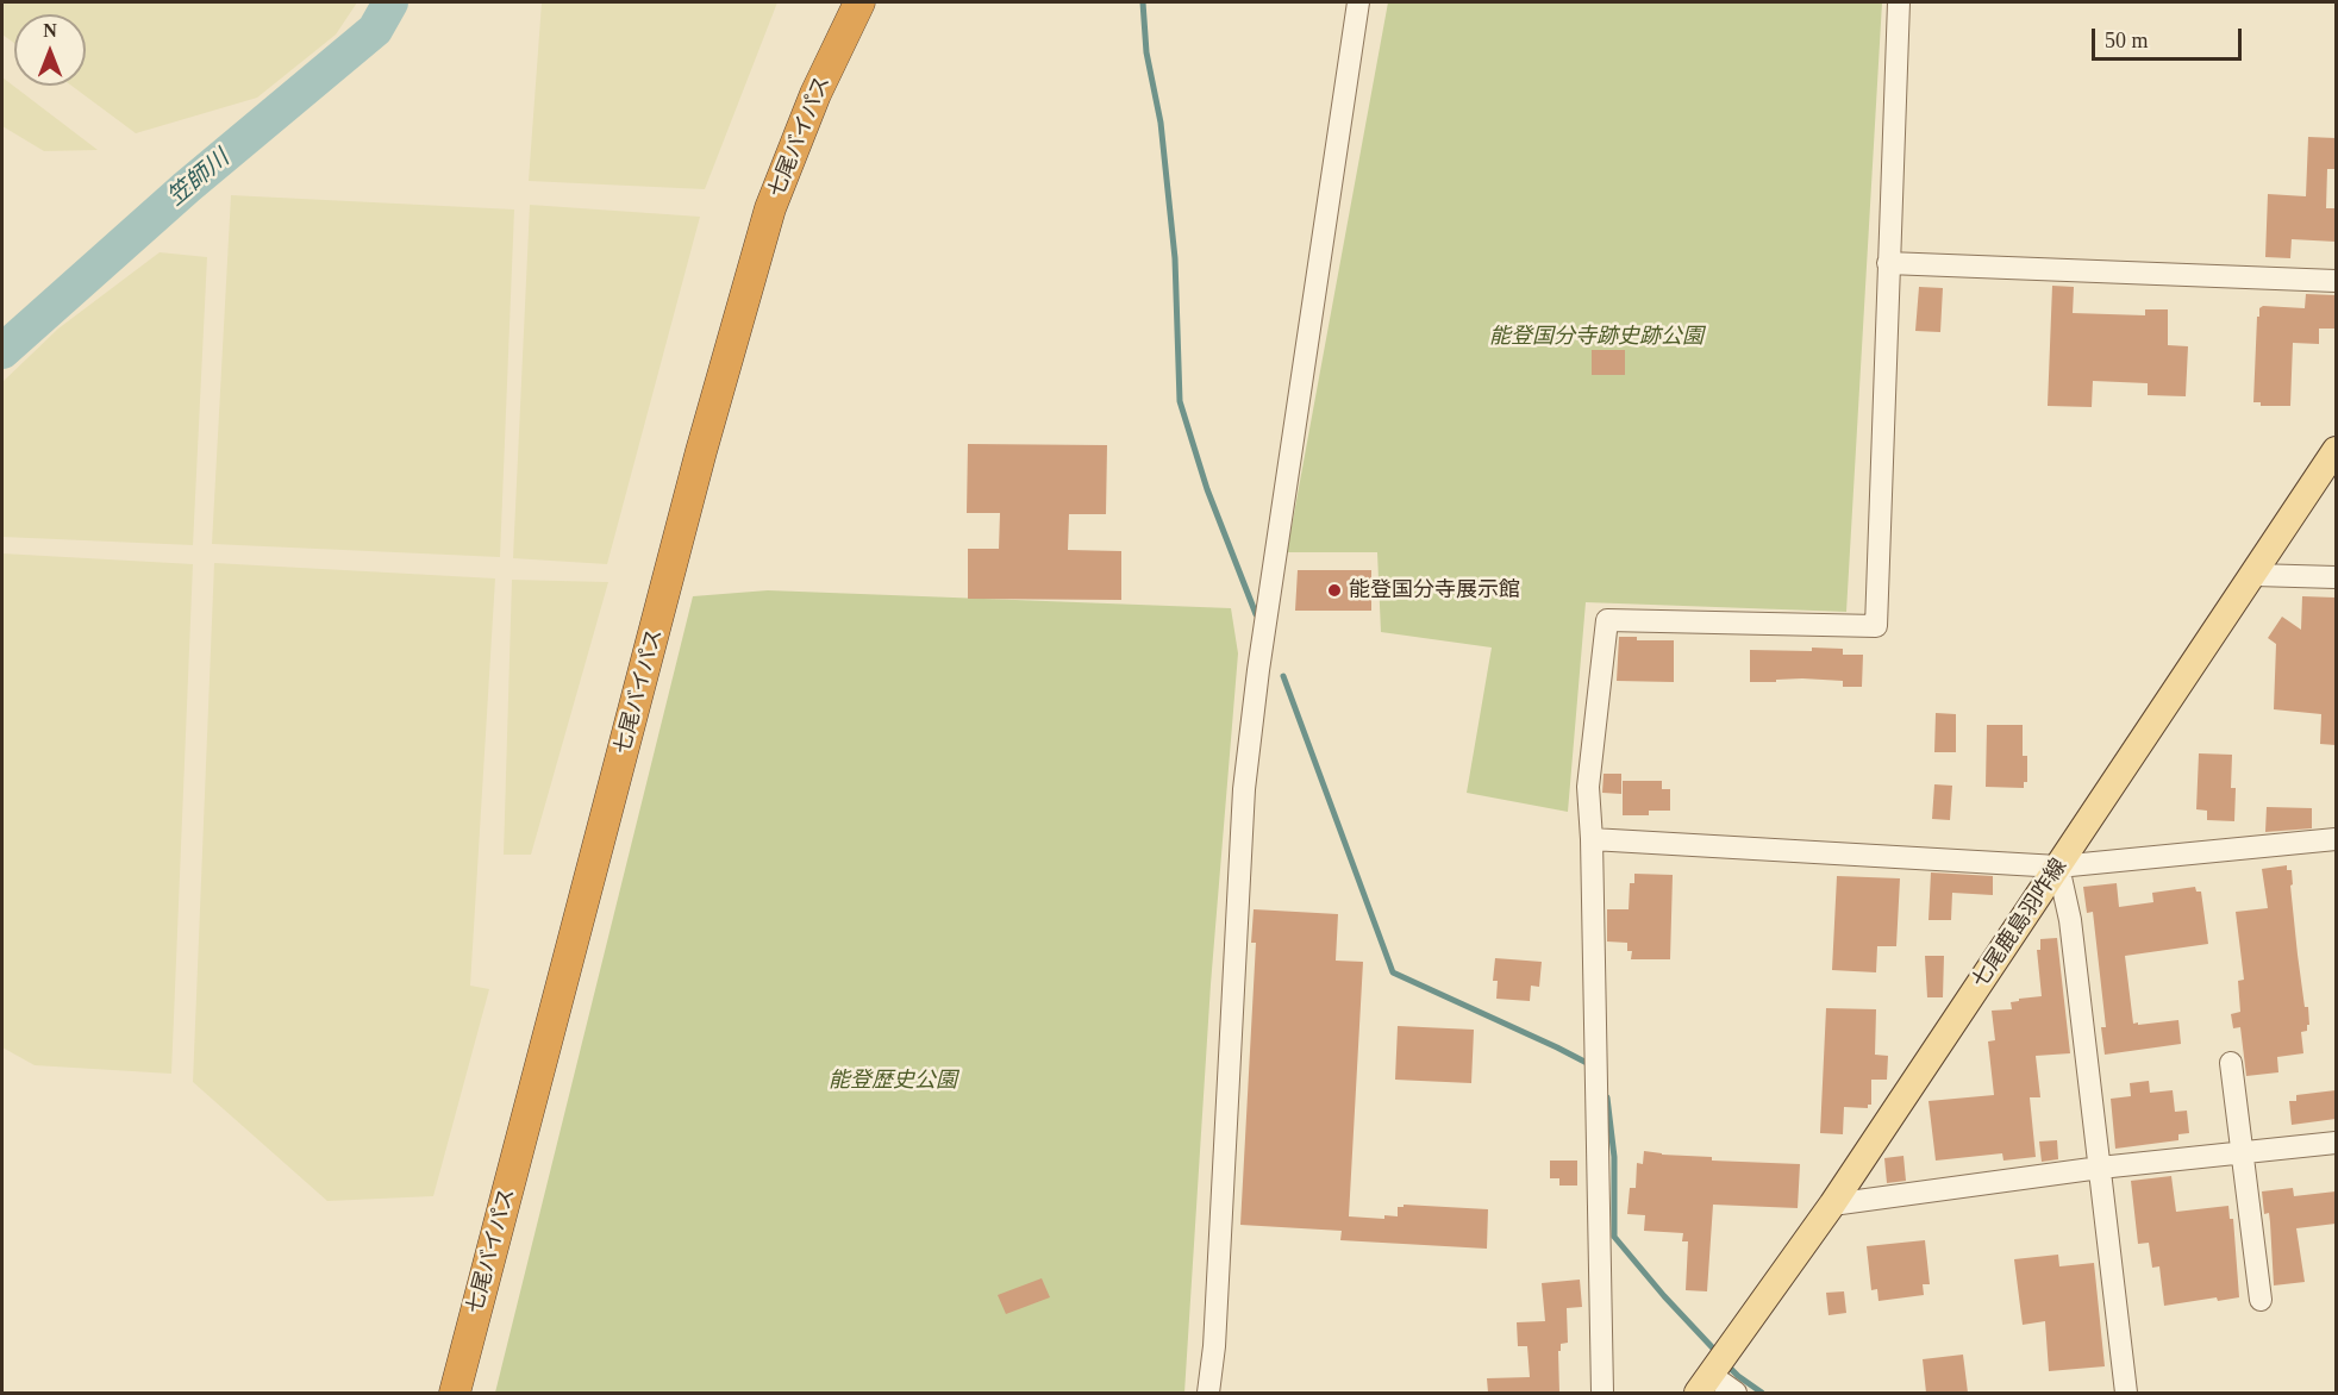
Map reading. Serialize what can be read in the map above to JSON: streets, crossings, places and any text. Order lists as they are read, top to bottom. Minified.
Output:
{"streets":{"highway":["七尾バイパス"],"main road":["七尾鹿島羽咋線"]},"water":["笠師川"],"parks":["能登国分寺跡史跡公園","能登歴史公園"],"places":["能登国分寺展示館"],"scale_bar":"50 m","north":"top"}
